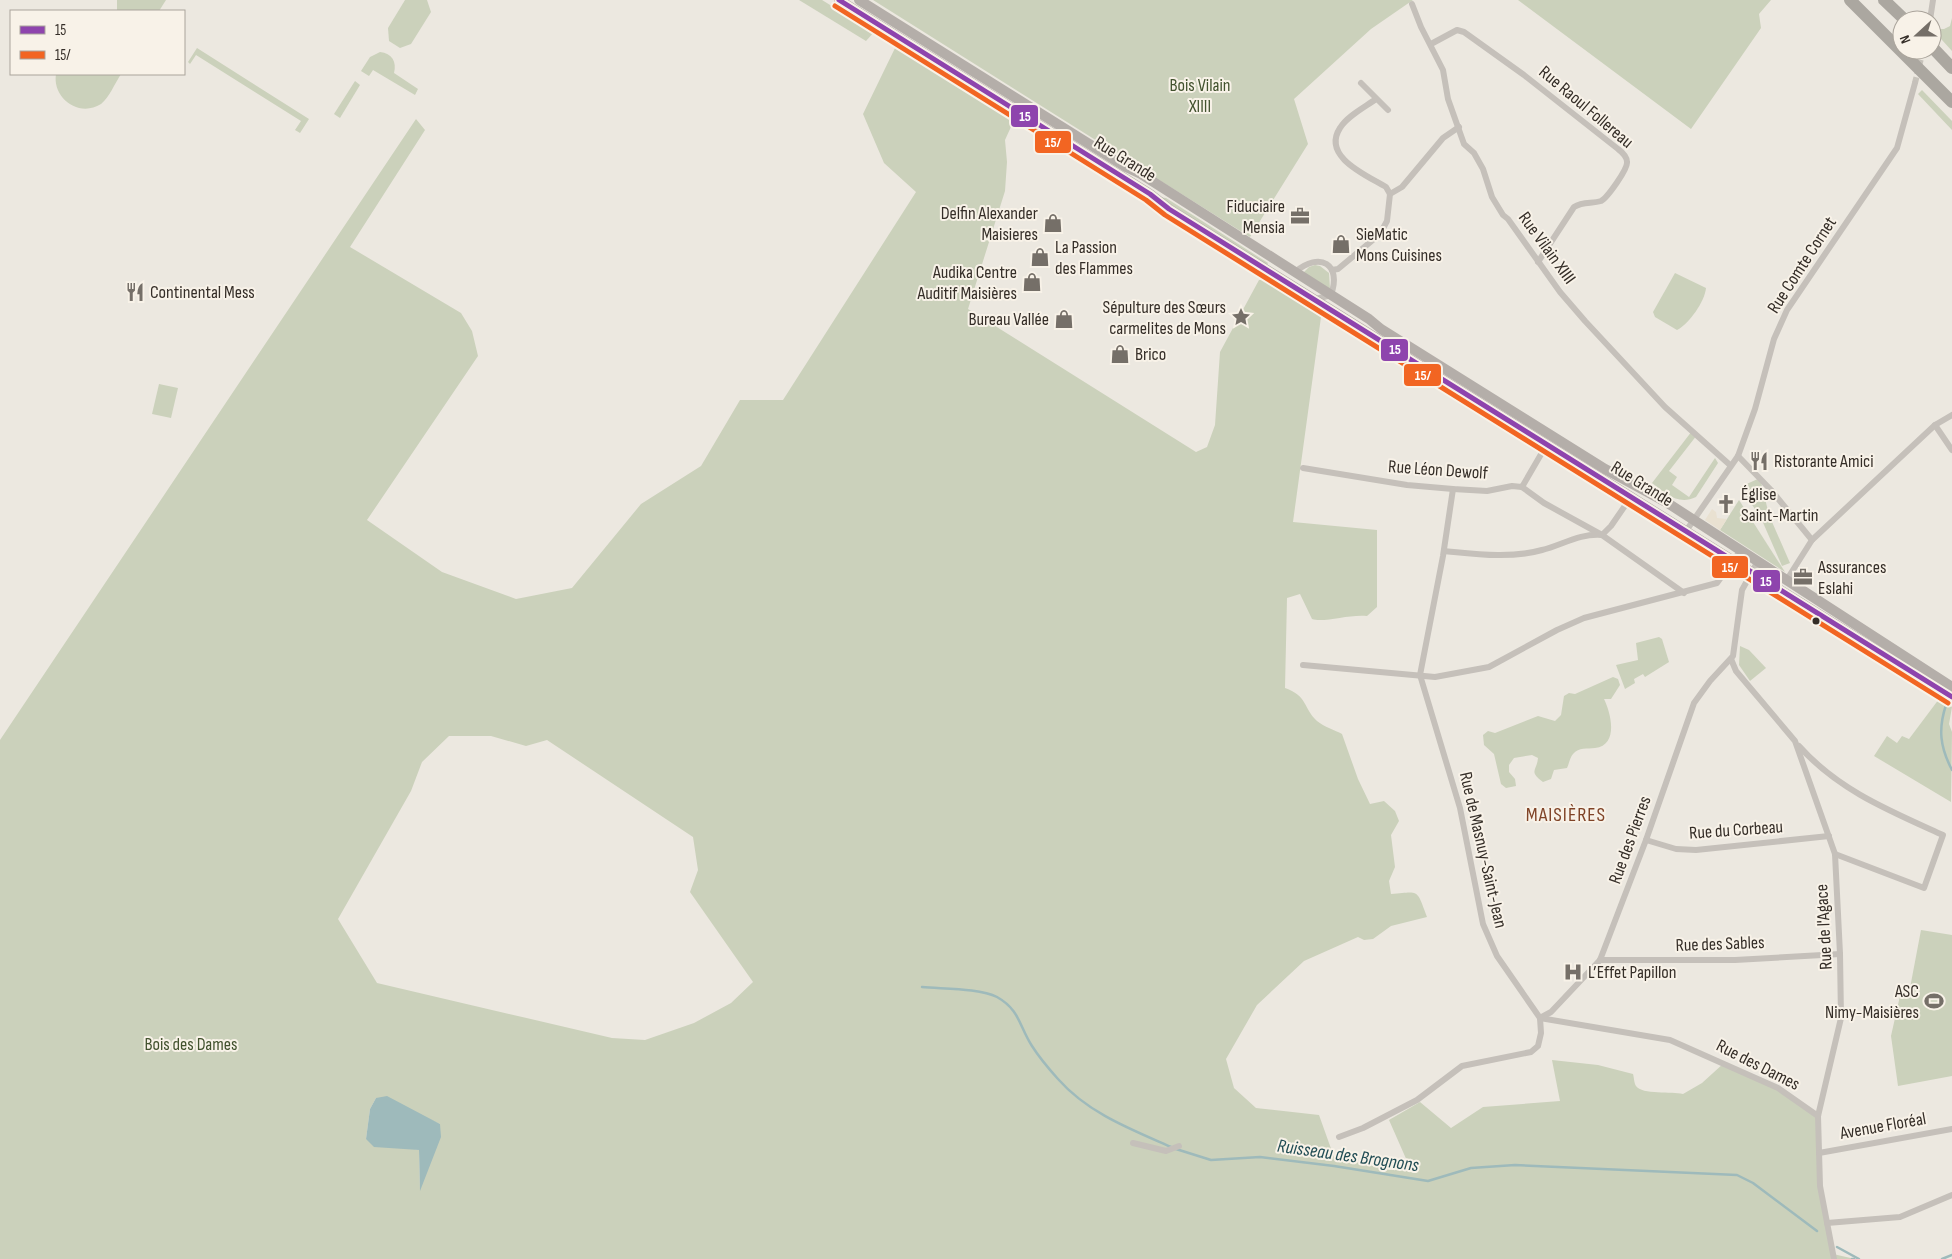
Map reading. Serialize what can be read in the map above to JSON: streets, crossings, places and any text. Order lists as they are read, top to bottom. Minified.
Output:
{"streets":{"main road":["Rue Grande"],"street":["Rue Raoul Follereau","Rue Vilain XIIII","Rue Comte Cornet","Rue Léon Dewolf","Rue du Corbeau","Rue des Pierres","Rue de Masnuy-Saint-Jean","Rue de l'Agace","Rue des Sables","Rue des Dames","Avenue Floréal"]},"crossings":[["Rue Raoul Follereau","Rue Vilain XIIII"],["Rue Grande","Rue Comte Cornet"],["Rue Vilain XIIII","Rue Comte Cornet"],["Rue Léon Dewolf","Rue de Masnuy-Saint-Jean"],["Rue du Corbeau","Rue des Pierres"],["Rue du Corbeau","Rue de l'Agace"],["Rue des Pierres","Rue de Masnuy-Saint-Jean"],["Rue des Pierres","Rue de l'Agace"],["Rue des Pierres","Rue des Sables"],["Rue des Pierres","Rue des Dames"],["Rue de Masnuy-Saint-Jean","Rue des Dames"],["Rue de l'Agace","Rue des Sables"],["Rue de l'Agace","Rue des Dames"]],"districts":["MAISIÈRES"],"water":["Ruisseau des Brognons"],"parks":["Bois Vilain XIIII","Bois des Dames"],"places":{"office":["Fiduciaire Mensia","Assurances Eslahi"],"shop":["Delfin Alexander Maisieres","SieMatic Mons Cuisines","La Passion des Flammes","Audika Centre Auditif Maisières","Bureau Vallée","Brico"],"restaurant":["Continental Mess","Ristorante Amici"],"place":["Sépulture des Sœurs carmelites de Mons"],"church":["Église Saint-Martin"],"hospital":["L’Effet Papillon"],"sports":["ASC Nimy-Maisières"]},"lines":["transit line 15","transit line 15/"],"legend":["15","15/"],"north":"left"}
